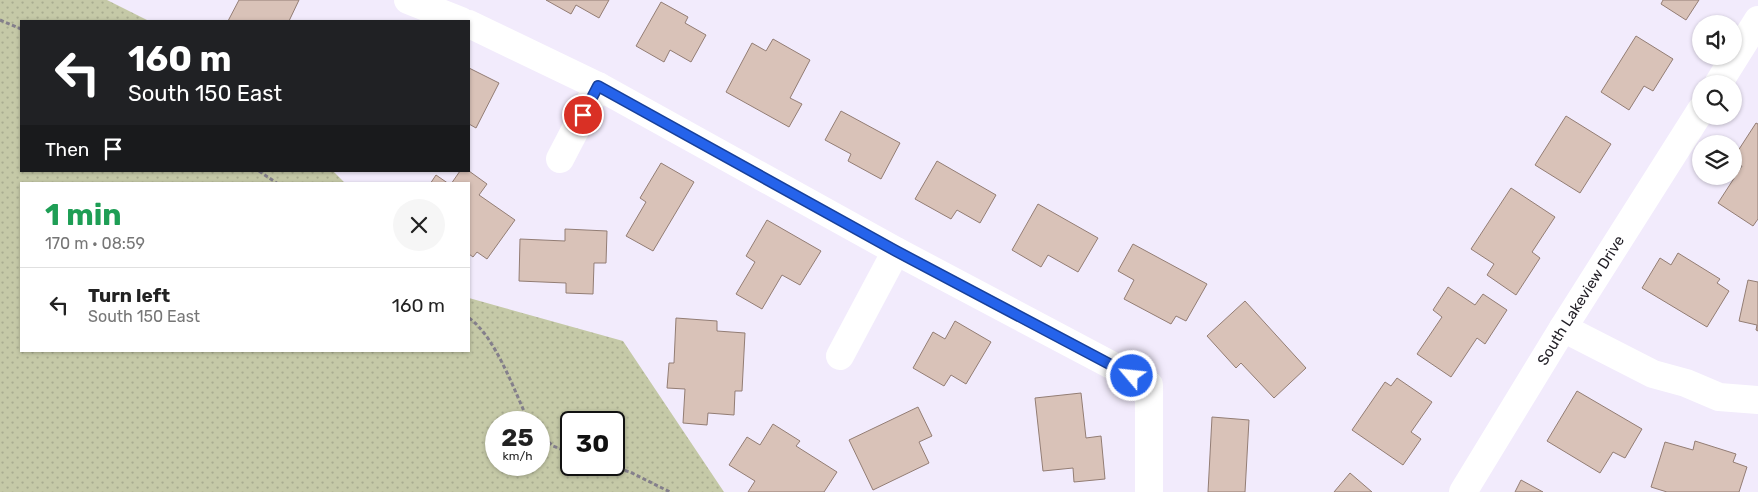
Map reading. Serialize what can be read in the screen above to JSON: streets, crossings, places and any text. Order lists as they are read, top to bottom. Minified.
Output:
{"streets":{"street":["South Lakeview Drive"]},"page":{"turn":["160 m","South 150 East"],"then":"Then","heading":["1 min","170 m · 08:59"],"list":[{"name":"Turn left","note":"South 150 East","value":"160 m"}],"speed":"25 km/h","limit":"30"}}
